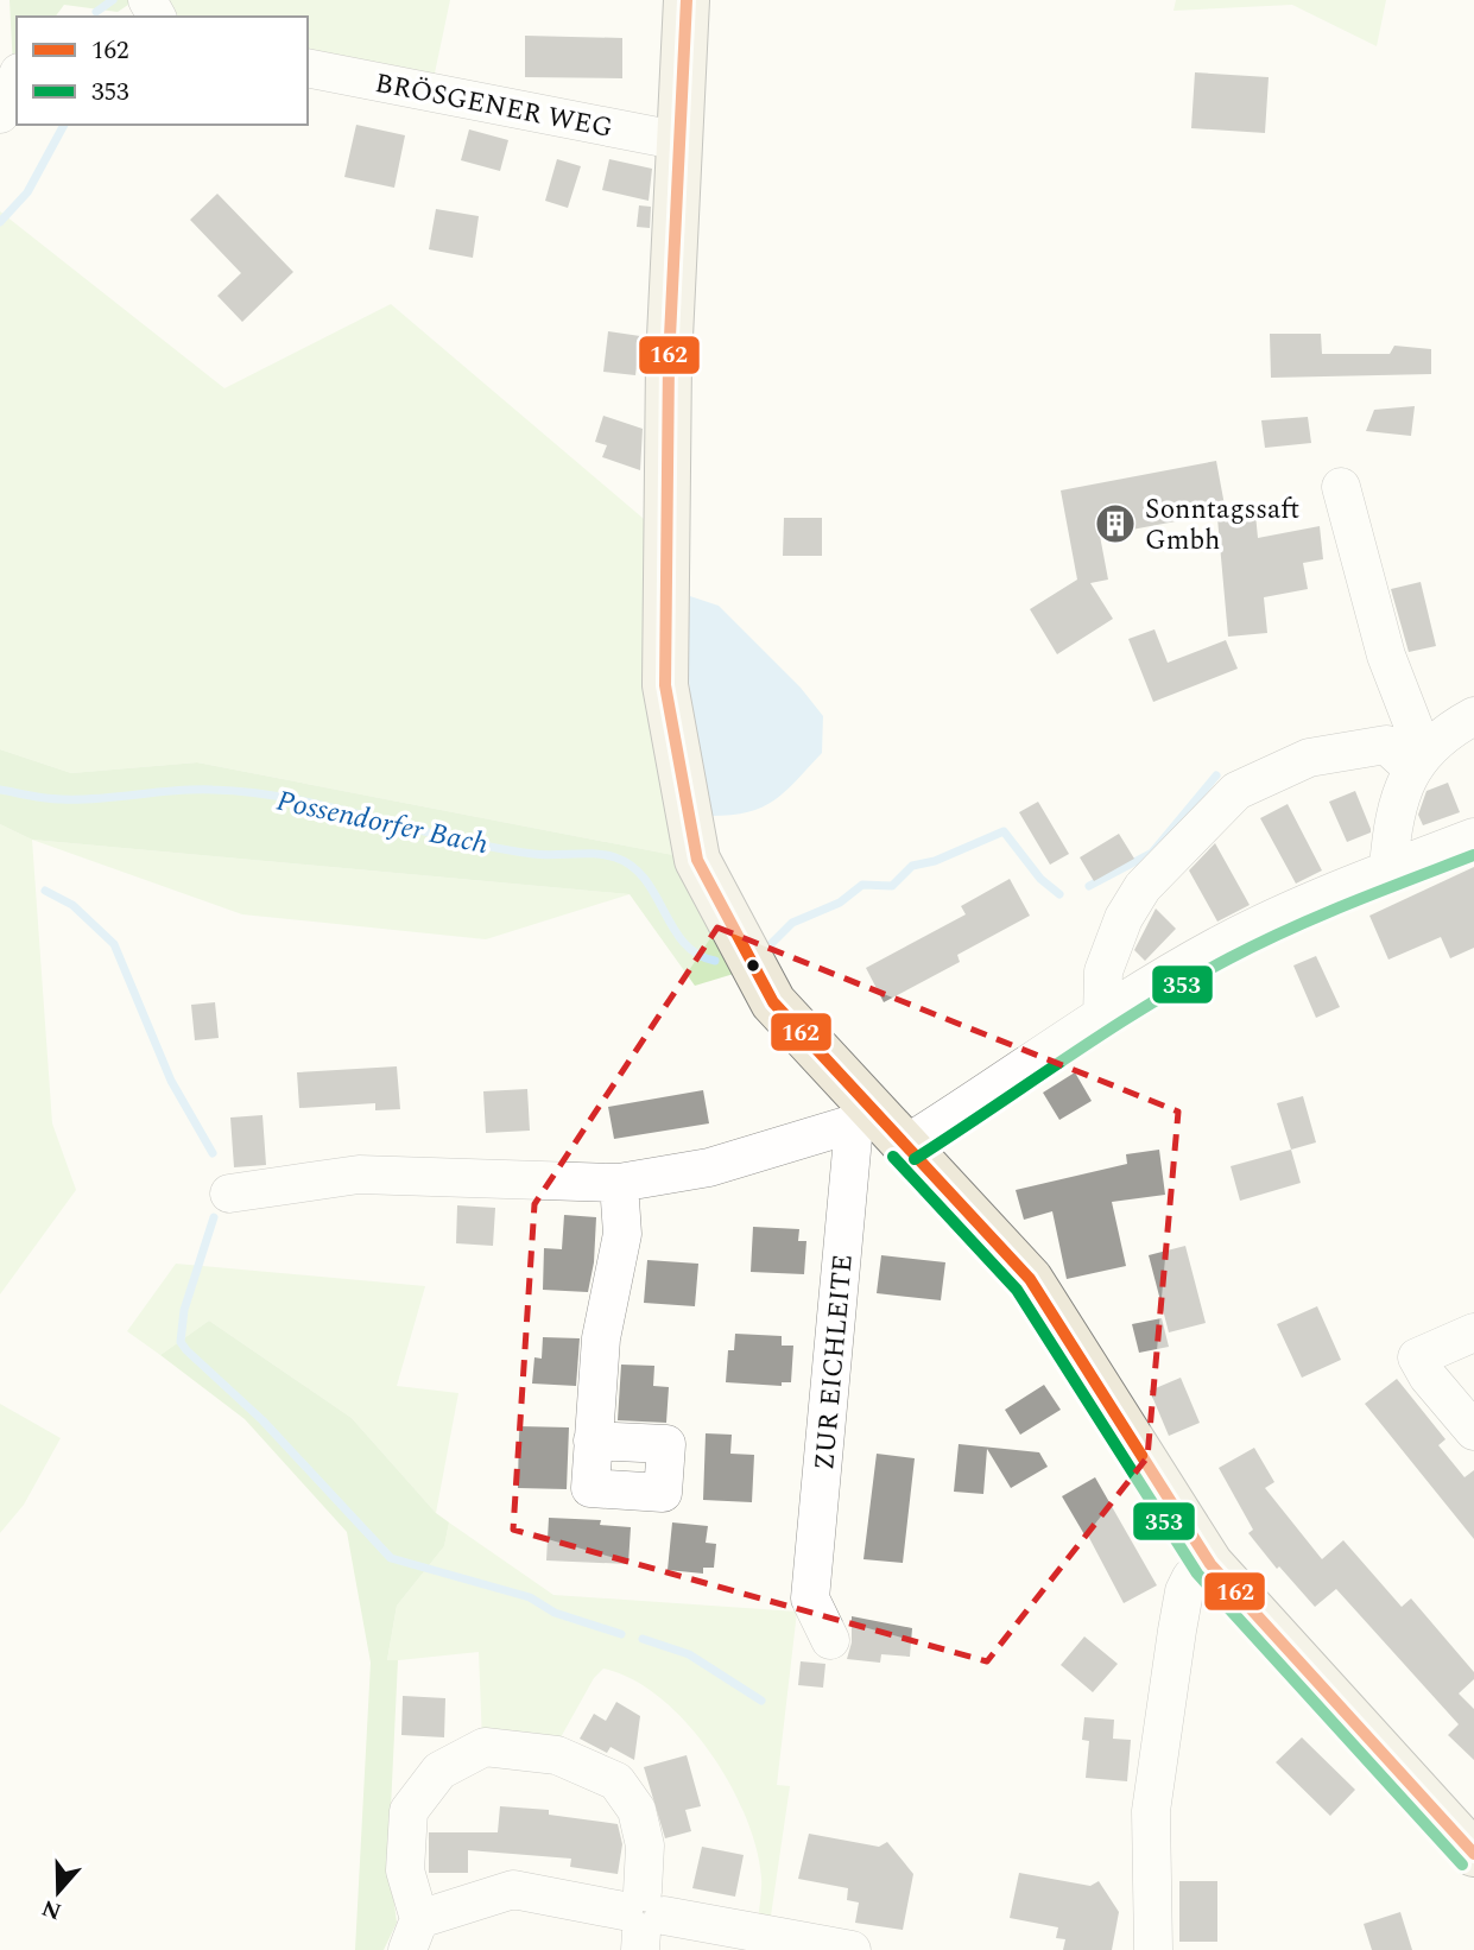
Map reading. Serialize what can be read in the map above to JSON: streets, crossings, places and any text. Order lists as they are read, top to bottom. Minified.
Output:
{"streets":{"street":["BRÖSGENER WEG","ZUR EICHLEITE"]},"water":["Possendorfer Bach"],"places":{"building":["Sonntagssaft Gmbh"]},"lines":["transit line 162","transit line 353"],"legend":["162","353"],"north":"bottom"}
